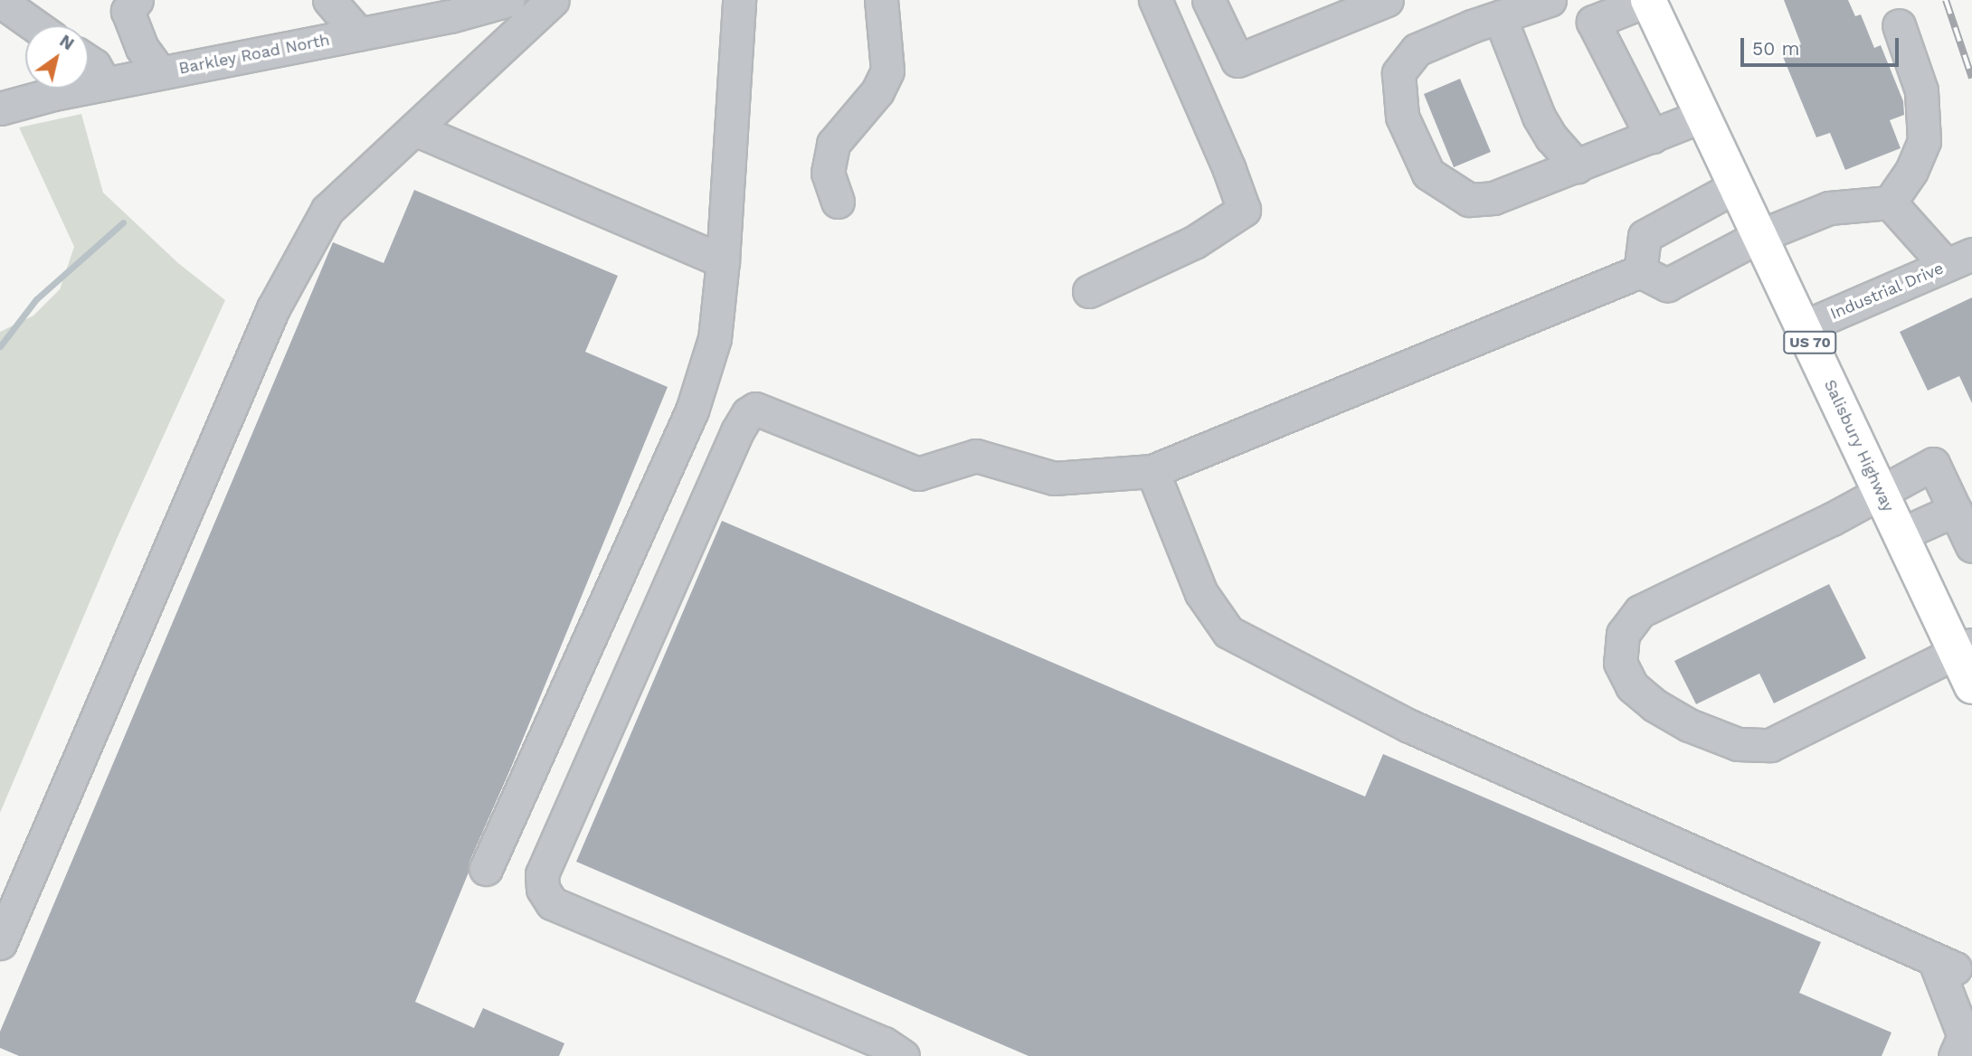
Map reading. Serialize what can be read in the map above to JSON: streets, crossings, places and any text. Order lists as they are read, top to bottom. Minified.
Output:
{"streets":{"highway":["US 70","Salisbury Highway"],"street":["Barkley Road North","Industrial Drive"]},"crossings":[["Industrial Drive","Salisbury Highway"]],"scale_bar":"50 m","north":"top right"}
